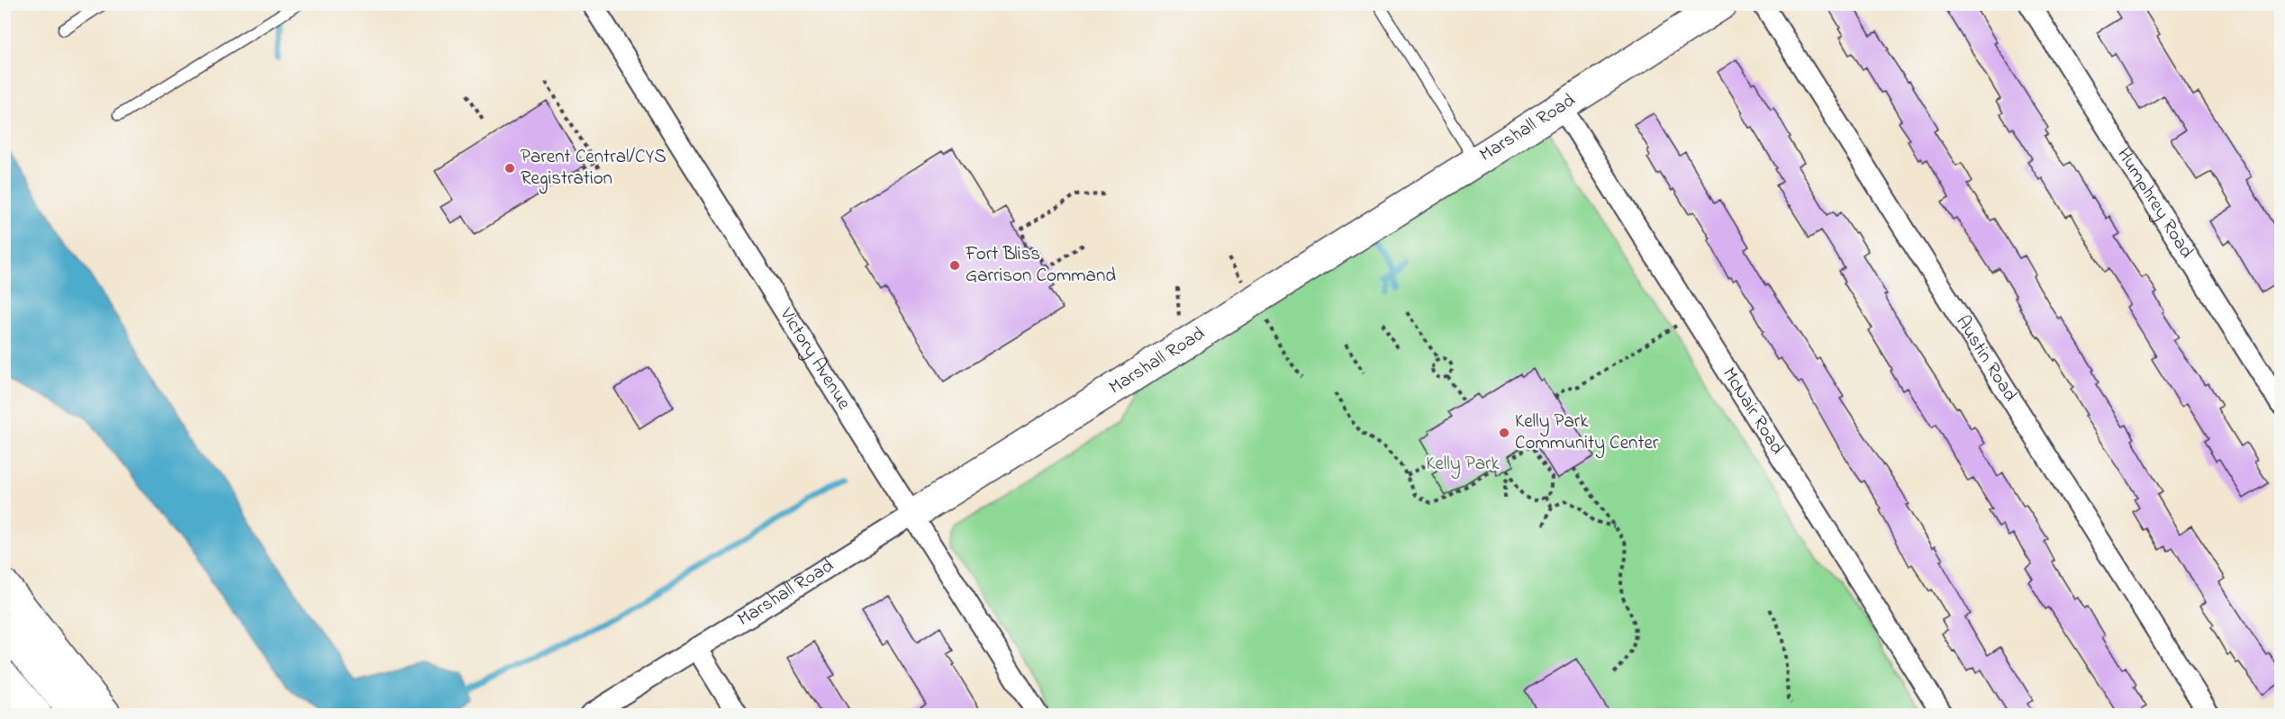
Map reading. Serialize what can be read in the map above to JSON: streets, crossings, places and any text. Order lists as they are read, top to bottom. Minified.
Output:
{"streets":{"main road":["Marshall Road"],"street":["Humphrey Road","Victory Avenue","Austin Road","McNair Road"]},"crossings":[["Marshall Road","Victory Avenue"],["Marshall Road","McNair Road"]],"parks":["Kelly Park"],"places":["Parent Central/CYS Registration","Fort Bliss Garrison Command","Kelly Park Community Center"]}
